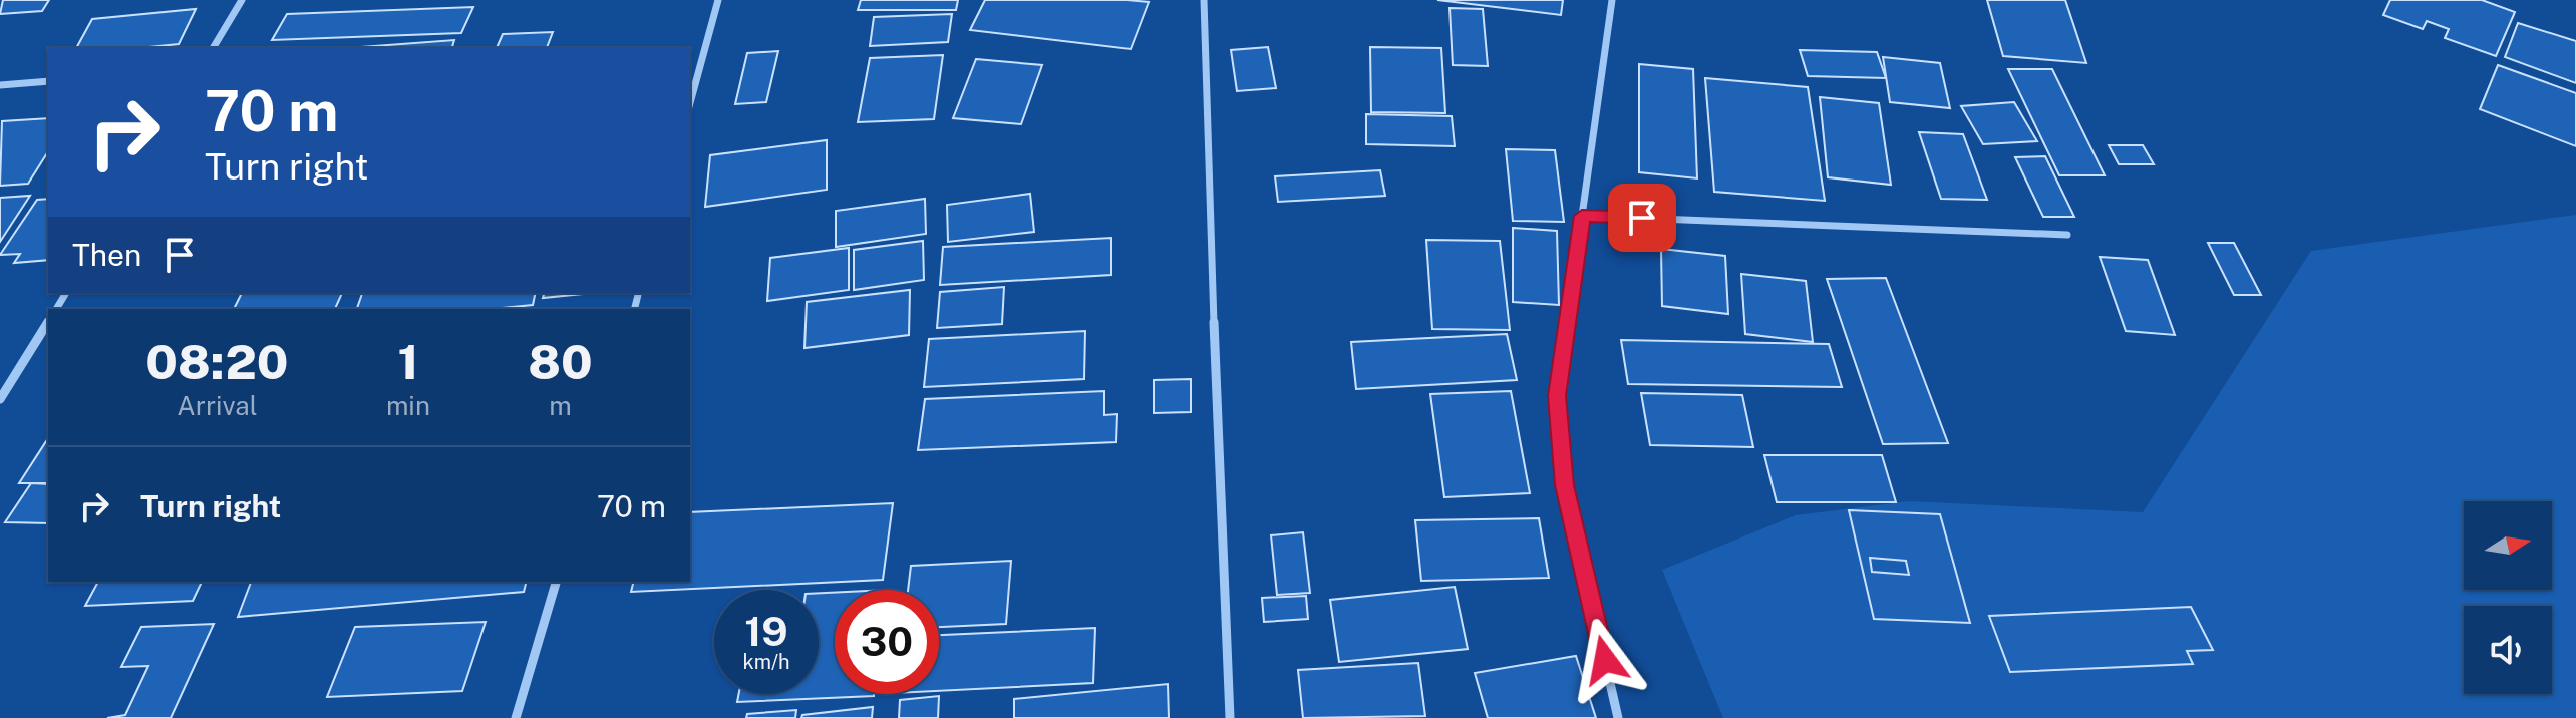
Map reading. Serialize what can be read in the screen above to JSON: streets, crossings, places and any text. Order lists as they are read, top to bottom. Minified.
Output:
{"north":"right","page":{"turn":["70 m","Turn right"],"then":"Then","eta":["08:20","Arrival","1","min","80","m"],"list":[{"name":"Turn right","value":"70 m"}],"speed":"19 km/h","limit":"30"}}
